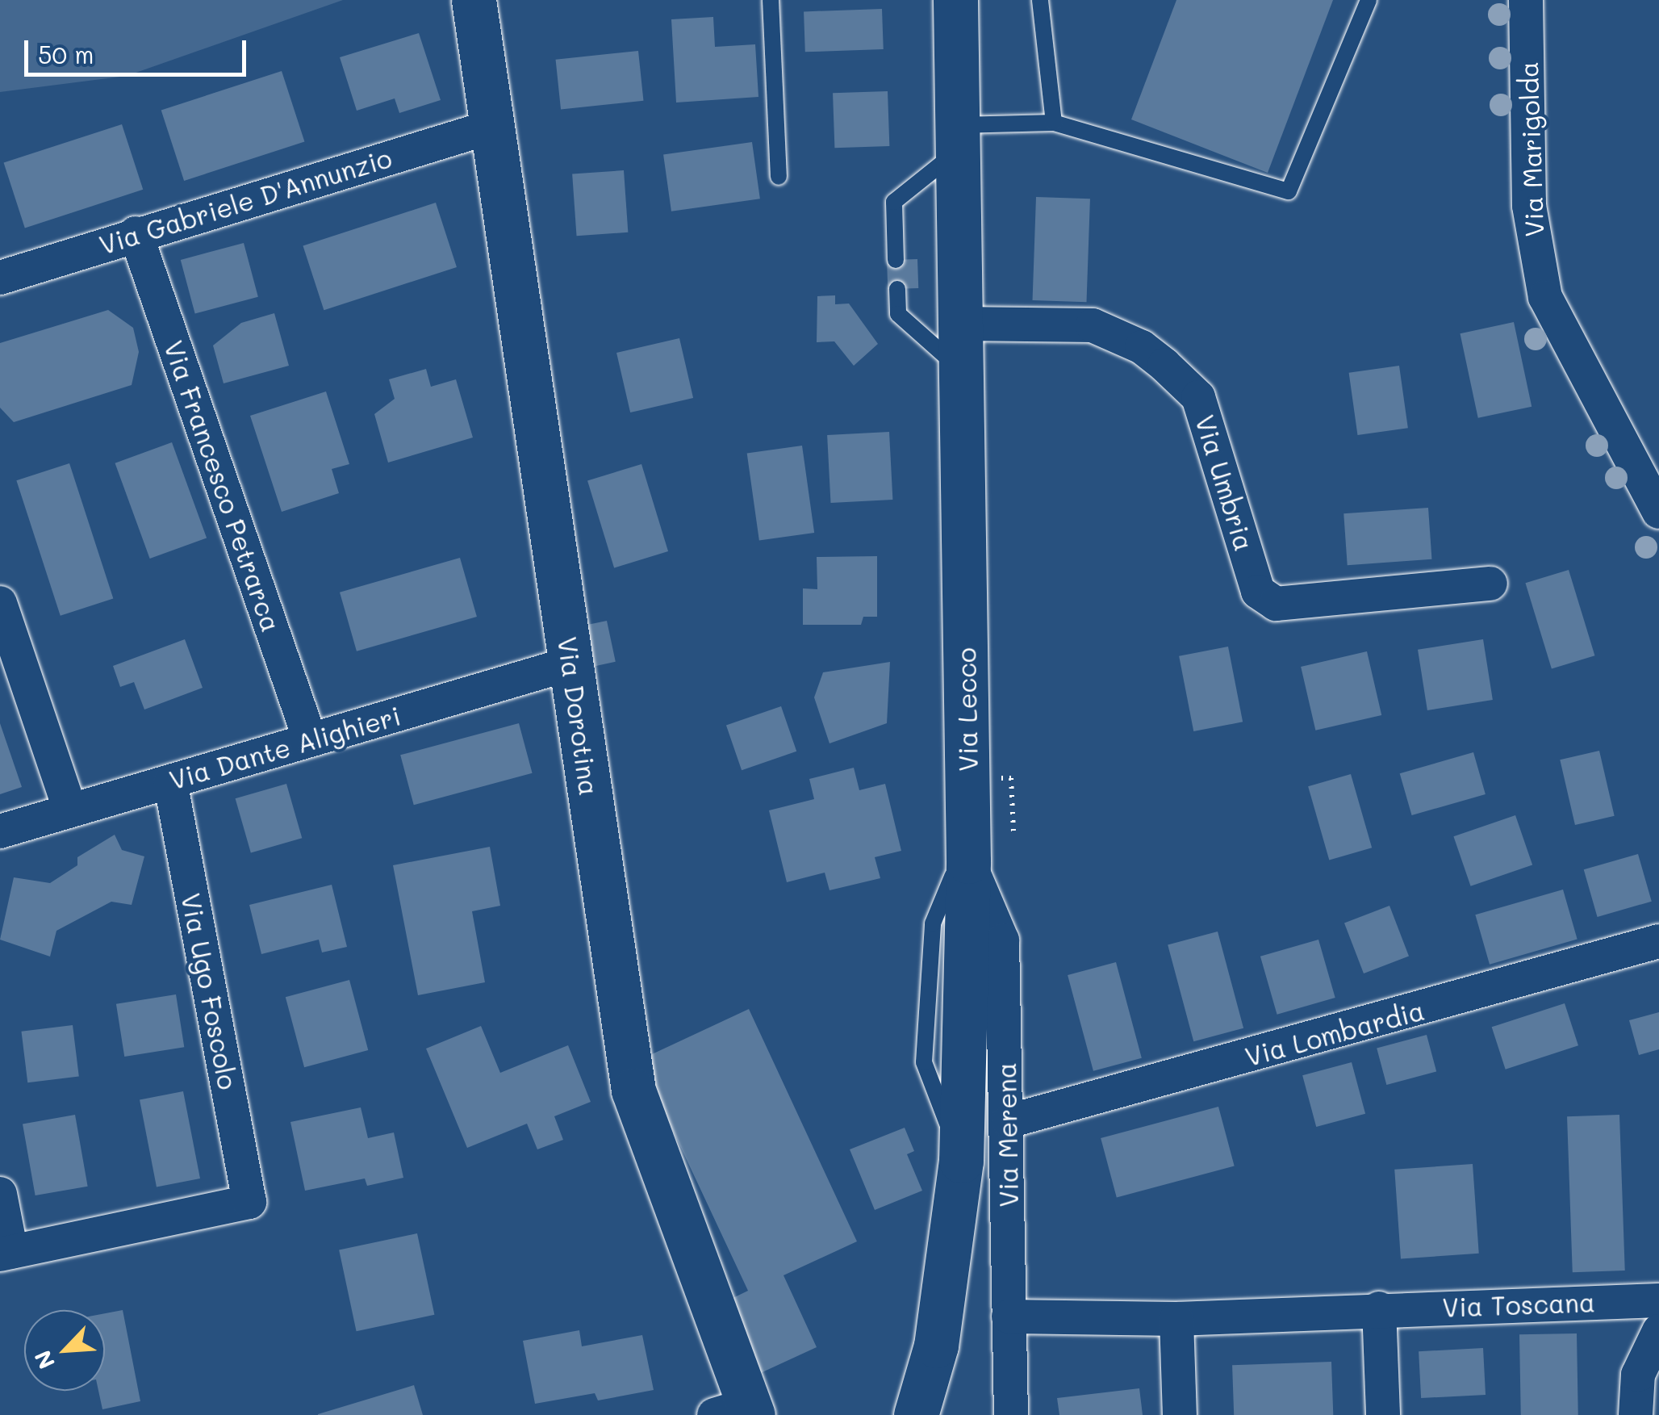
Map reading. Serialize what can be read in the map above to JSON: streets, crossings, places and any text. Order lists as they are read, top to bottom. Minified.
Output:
{"streets":{"main road":["Via Lecco","Via Dorotina"],"street":["Via Marigolda","Via Gabriele D'Annunzio","Via Umbria","Via Francesco Petrarca","Via Dante Alighieri","Via Ugo Foscolo","Via Lombardia","Via Merena","Via Toscana"]},"crossings":[["Via Gabriele D'Annunzio","Via Francesco Petrarca"],["Via Gabriele D'Annunzio","Via Dorotina"],["Via Umbria","Via Lecco"],["Via Francesco Petrarca","Via Dante Alighieri"],["Via Lecco","Via Merena"],["Via Dorotina","Via Dante Alighieri"],["Via Dante Alighieri","Via Ugo Foscolo"],["Via Lombardia","Via Merena"],["Via Merena","Via Toscana"]],"scale_bar":"50 m","north":"bottom left"}
